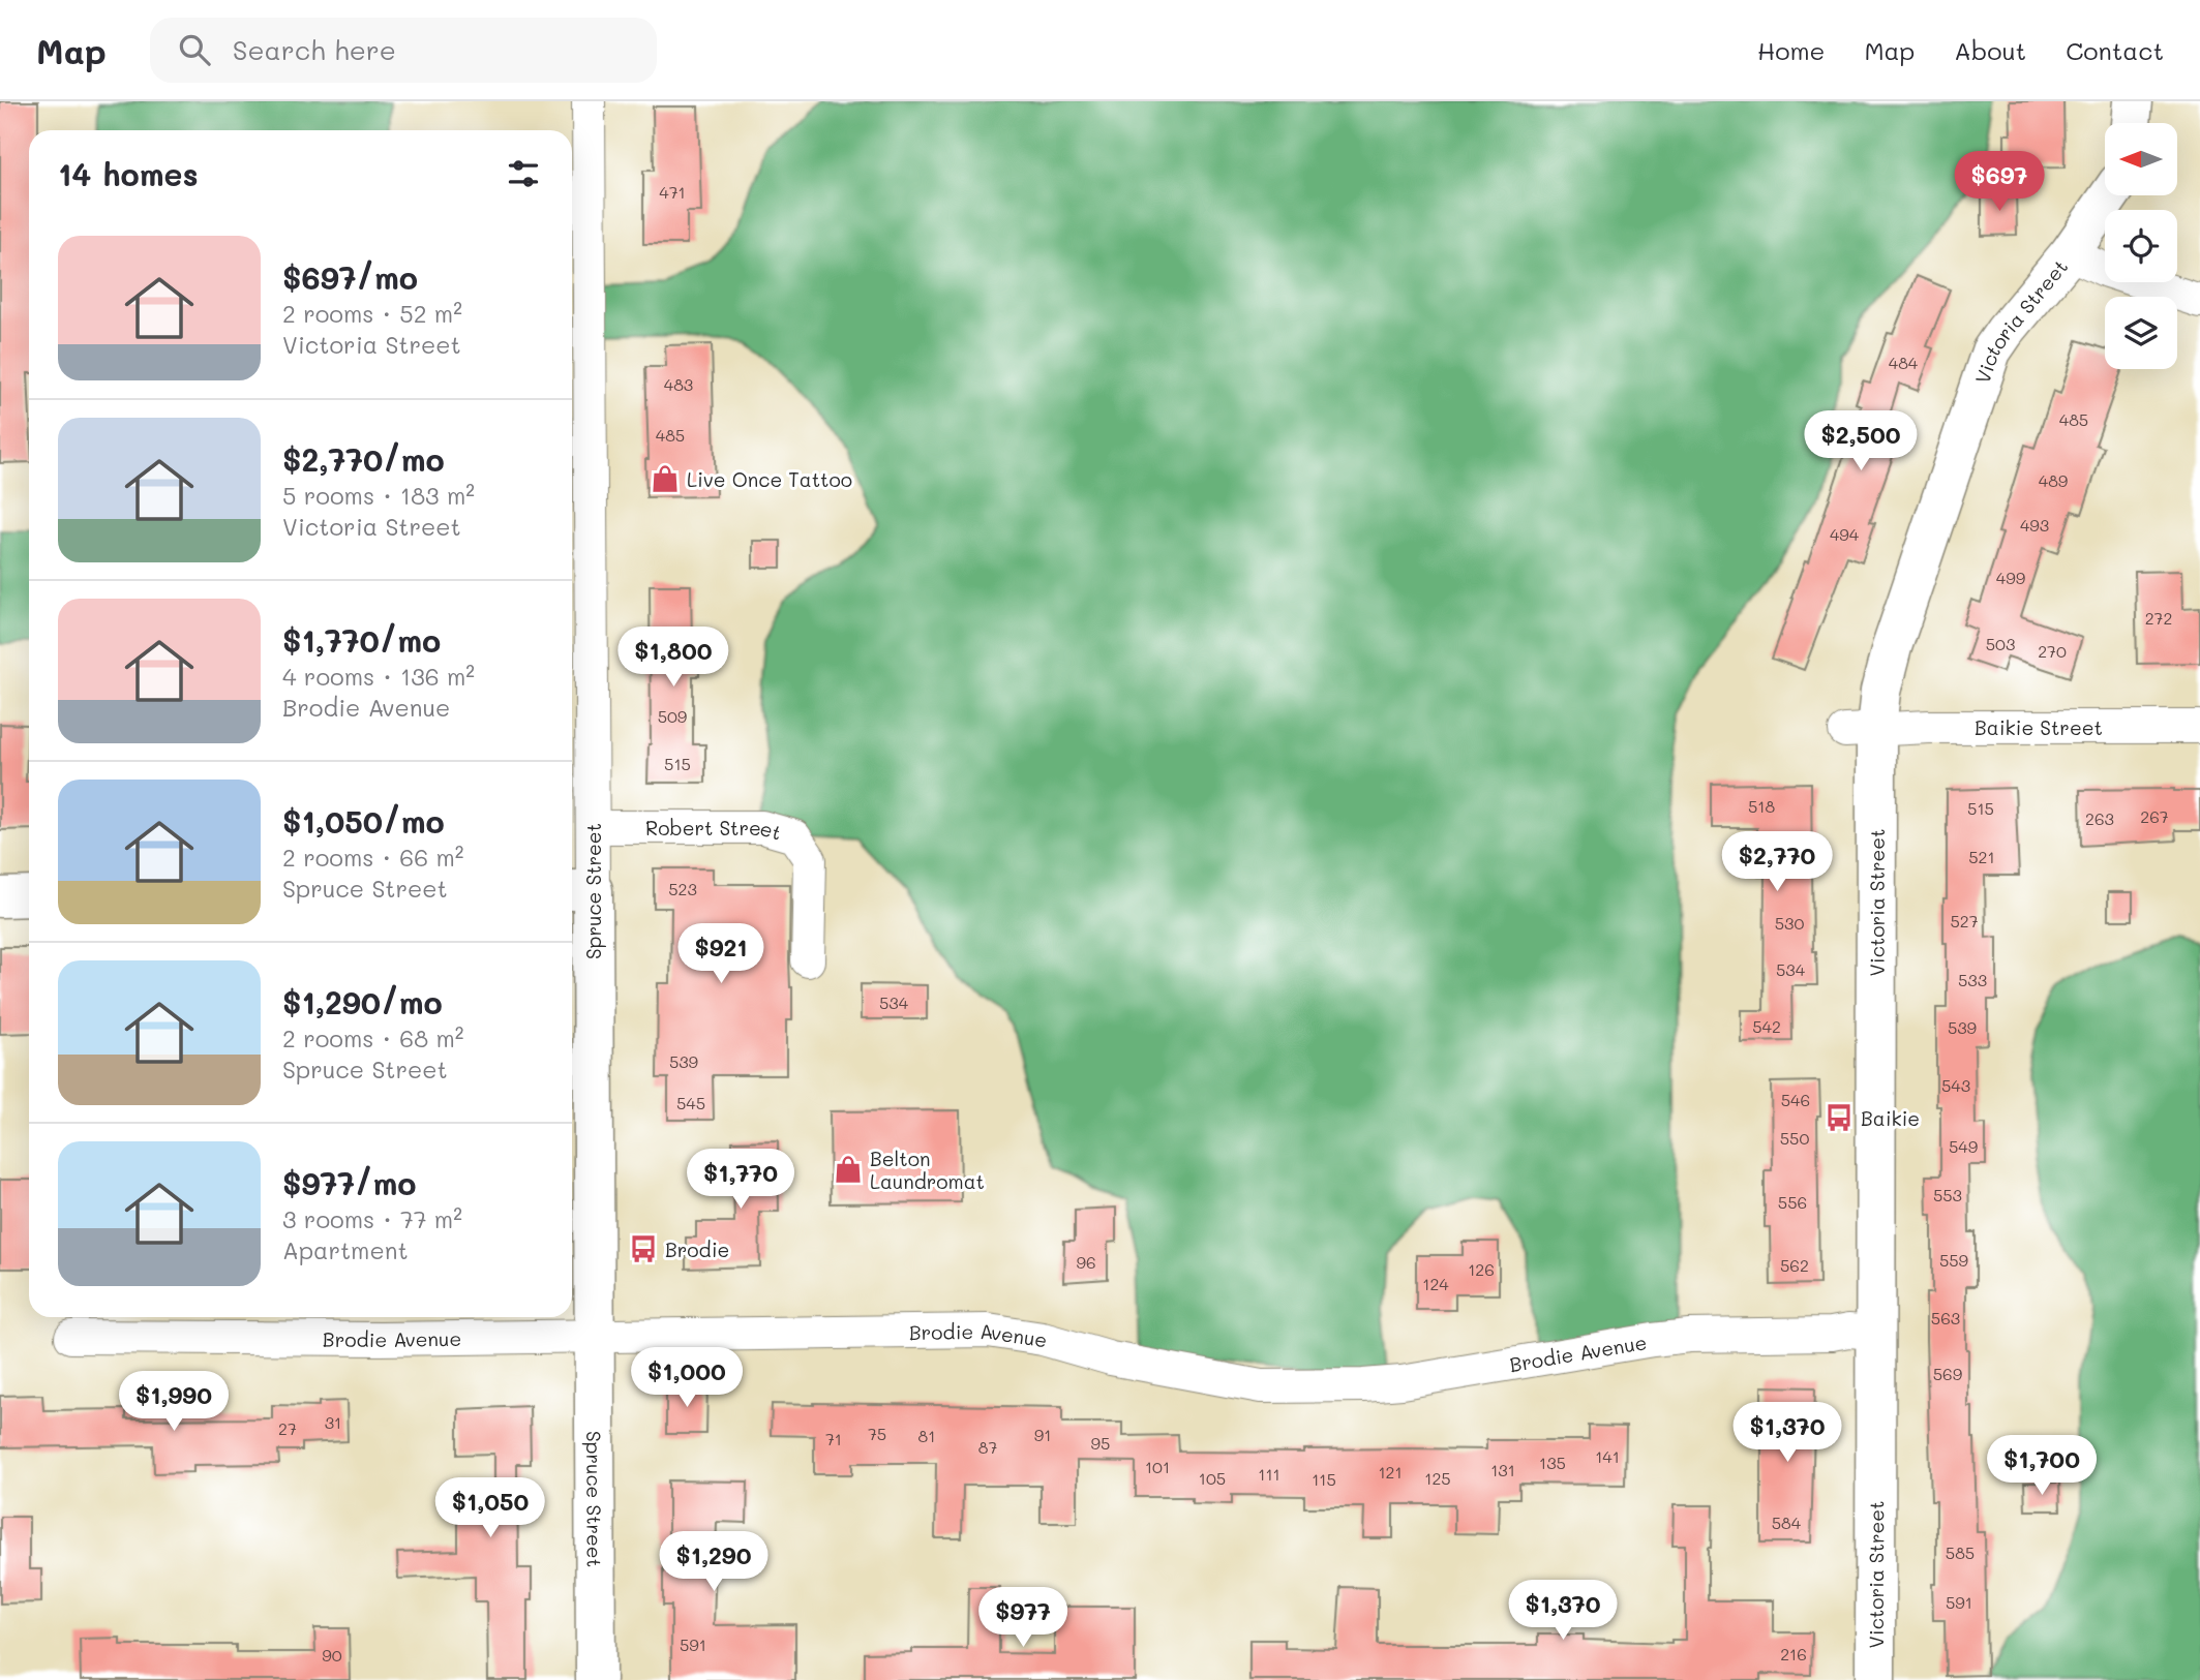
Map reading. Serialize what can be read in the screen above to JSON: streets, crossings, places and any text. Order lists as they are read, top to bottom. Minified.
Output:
{"streets":{"street":["Victoria Street","Baikie Street","Robert Street","Spruce Street","Brodie Avenue"]},"crossings":[["Victoria Street","Baikie Street"],["Victoria Street","Brodie Avenue"],["Robert Street","Spruce Street"],["Spruce Street","Brodie Avenue"]],"places":{"shop":["Live Once Tattoo","Belton Laundromat"],"bus stop":["Baikie","Brodie"]},"house_numbers":["471","484","483","485","485","489","493","494","499","272","503","270","509","515","518","515","267","263","521","523","527","530","534","533","534","542","539","539","543","546","545","550","549","553","556","559","96","562","126","124","563","569","31","27","75","91","81","71","95","87","141","135","101","131","121","111","105","125","115","584","585","591","591","216","90"],"north":"left","page":{"header":"Map","search":"Search here","nav":["Home","Map","About","Contact"],"heading":"14 homes","price":["$697","$2,500","$1,800","$2,770","$921","$1,770","$1,000","$1,990","$1,370","$1,700","$1,050","$1,290","$1,370","$977"],"list":[{"name":"$697/mo","note":"2 rooms · 52 m² · Victoria Street"},{"name":"$2,770/mo","note":"5 rooms · 183 m² · Victoria Street"},{"name":"$1,770/mo","note":"4 rooms · 136 m² · Brodie Avenue"},{"name":"$1,050/mo","note":"2 rooms · 66 m² · Spruce Street"},{"name":"$1,290/mo","note":"2 rooms · 68 m² · Spruce Street"},{"name":"$977/mo","note":"3 rooms · 77 m² · Apartment"}]}}
